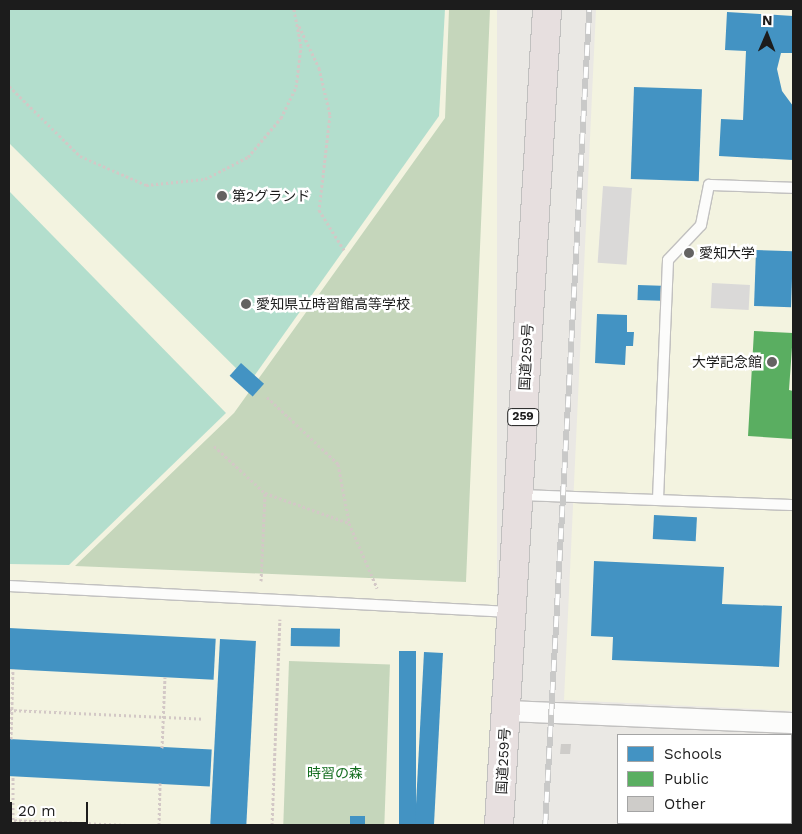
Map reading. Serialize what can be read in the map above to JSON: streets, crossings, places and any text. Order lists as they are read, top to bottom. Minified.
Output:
{"streets":{"highway":["国道259号","259"]},"parks":["時習の森"],"places":["第2グランド","愛知大学","愛知県立時習館高等学校","大学記念館"],"legend":["Schools","Public","Other"],"scale_bar":"20 m","north":"top"}
